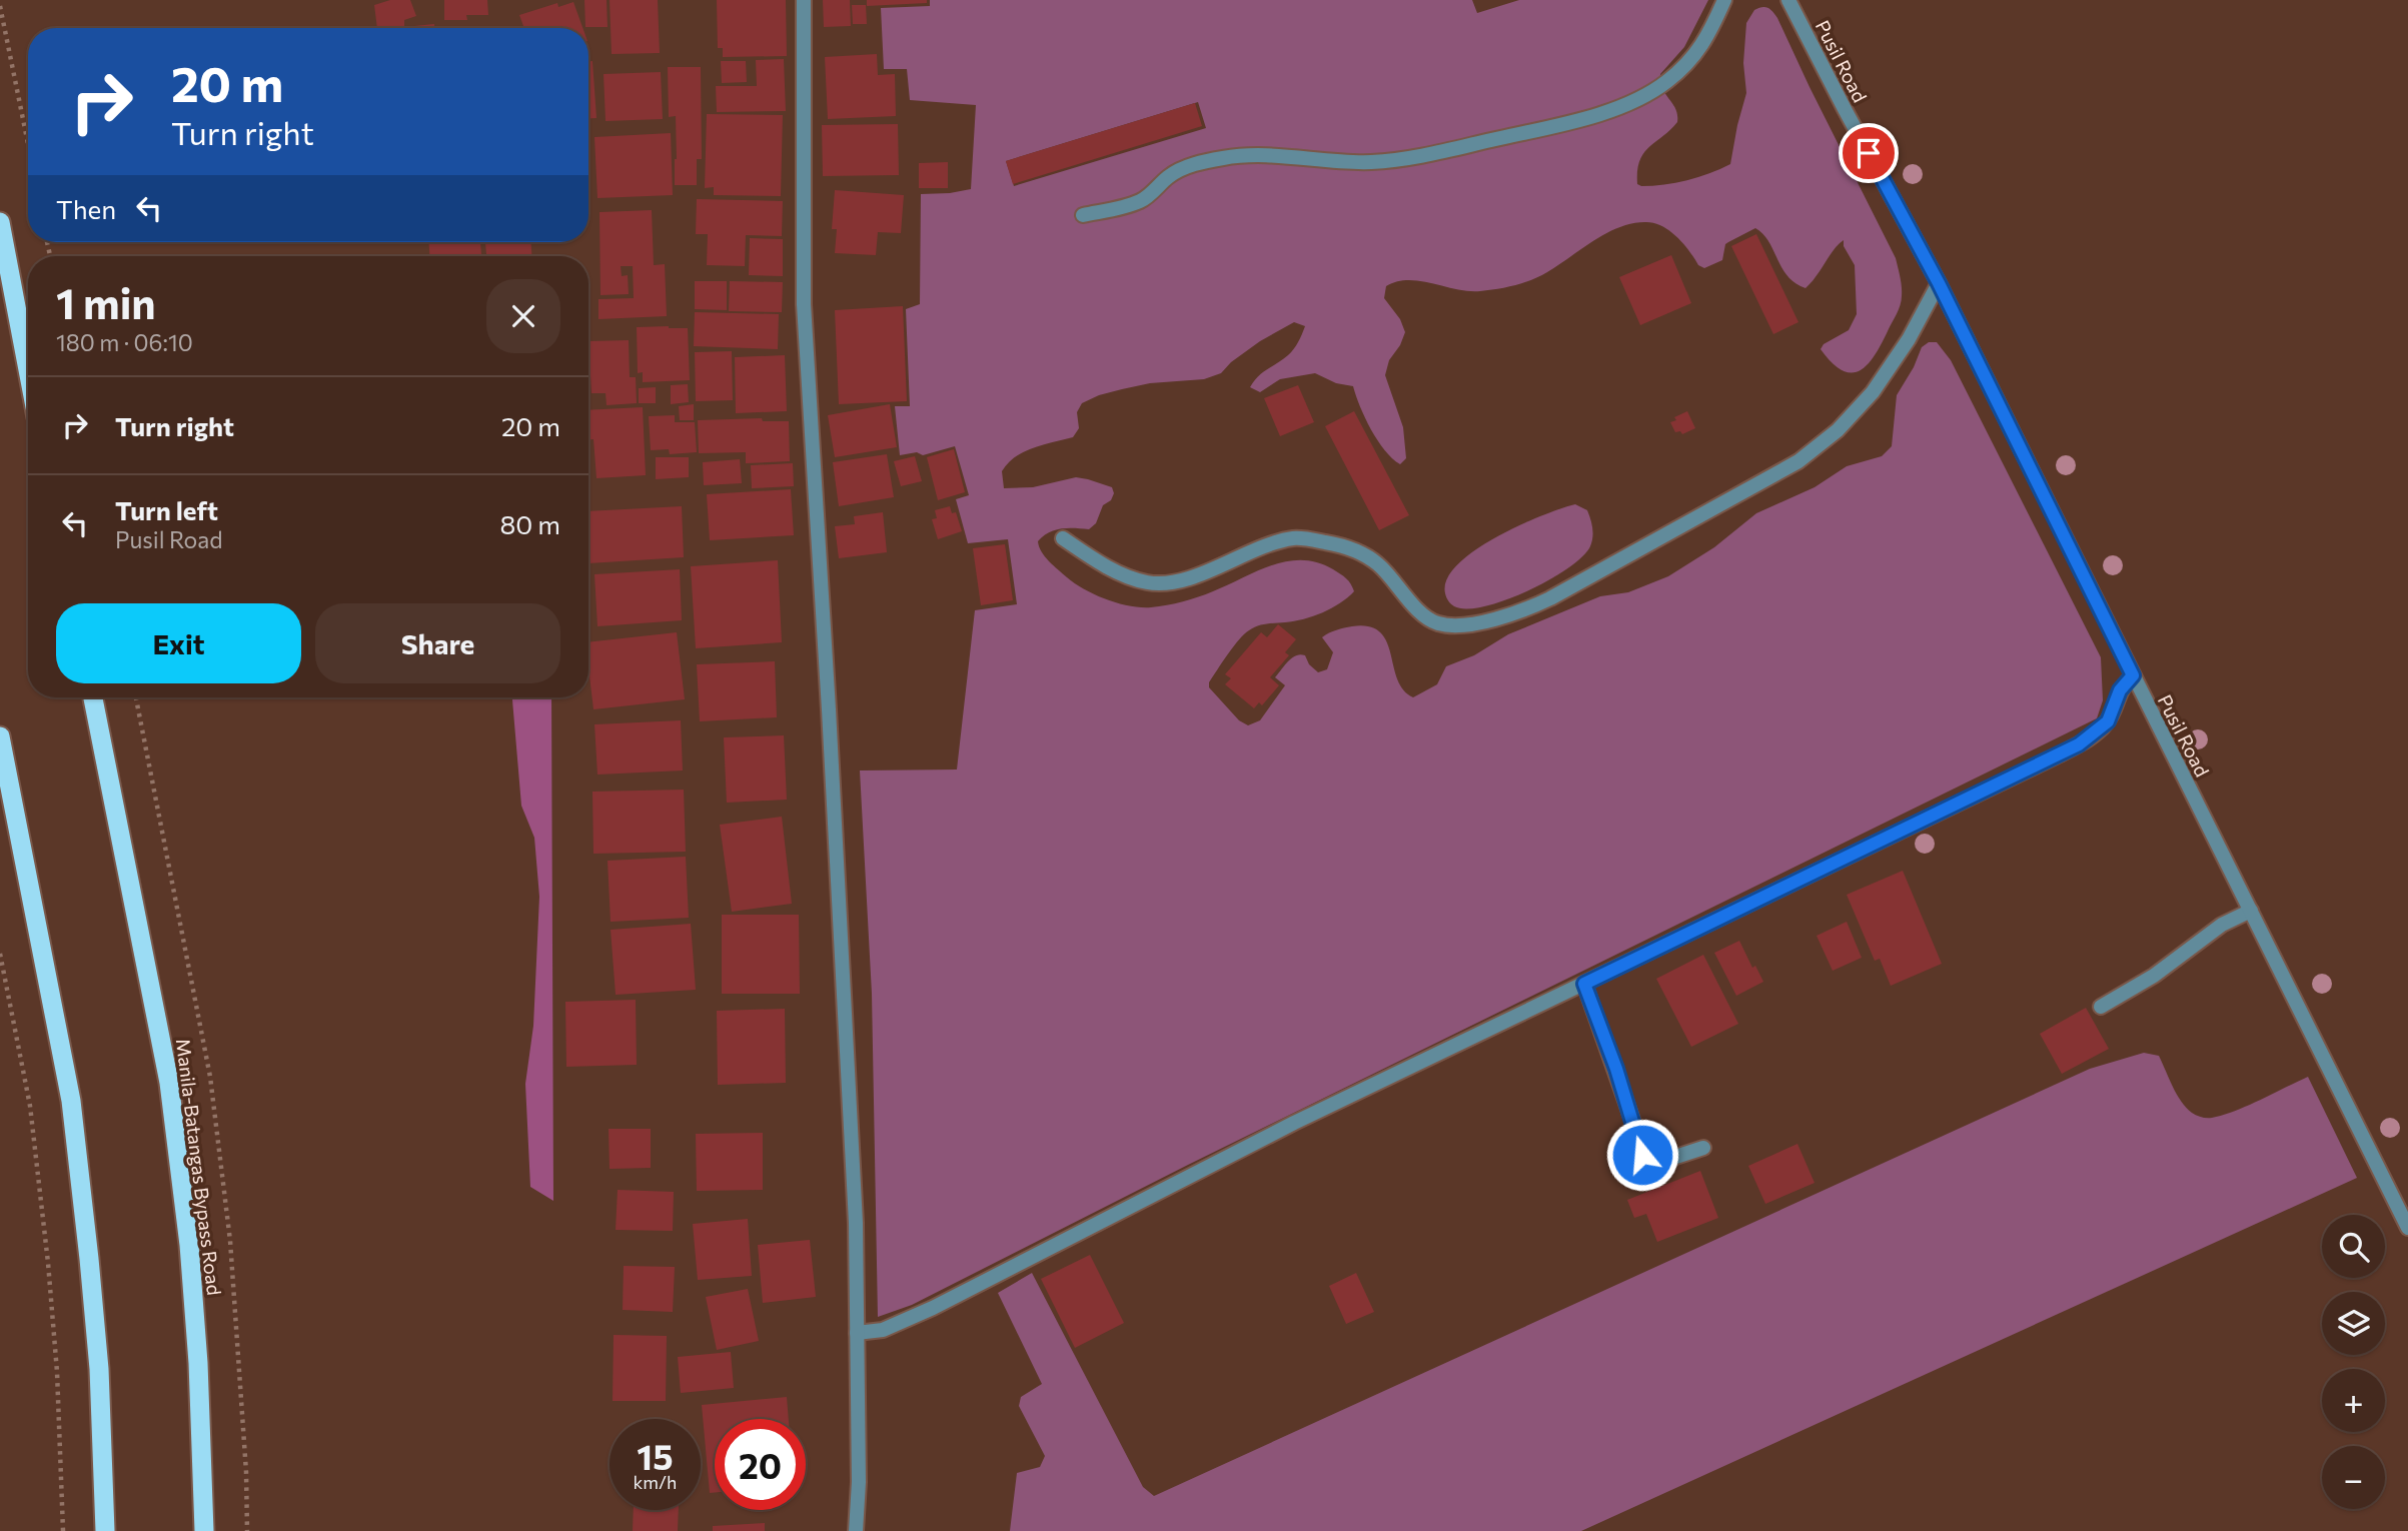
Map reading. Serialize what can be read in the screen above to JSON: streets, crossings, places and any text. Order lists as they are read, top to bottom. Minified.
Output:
{"streets":{"highway":["Manila-Batangas Bypass Road"],"street":["Pusil Road"]},"page":{"turn":["20 m","Turn right"],"then":"Then","heading":["1 min","180 m · 06:10"],"list":[{"name":"Turn right","value":"20 m"},{"name":"Turn left","note":"Pusil Road","value":"80 m"}],"buttons":["Exit","Share"],"map_buttons":["+","−"],"speed":"15 km/h","limit":"20"}}
